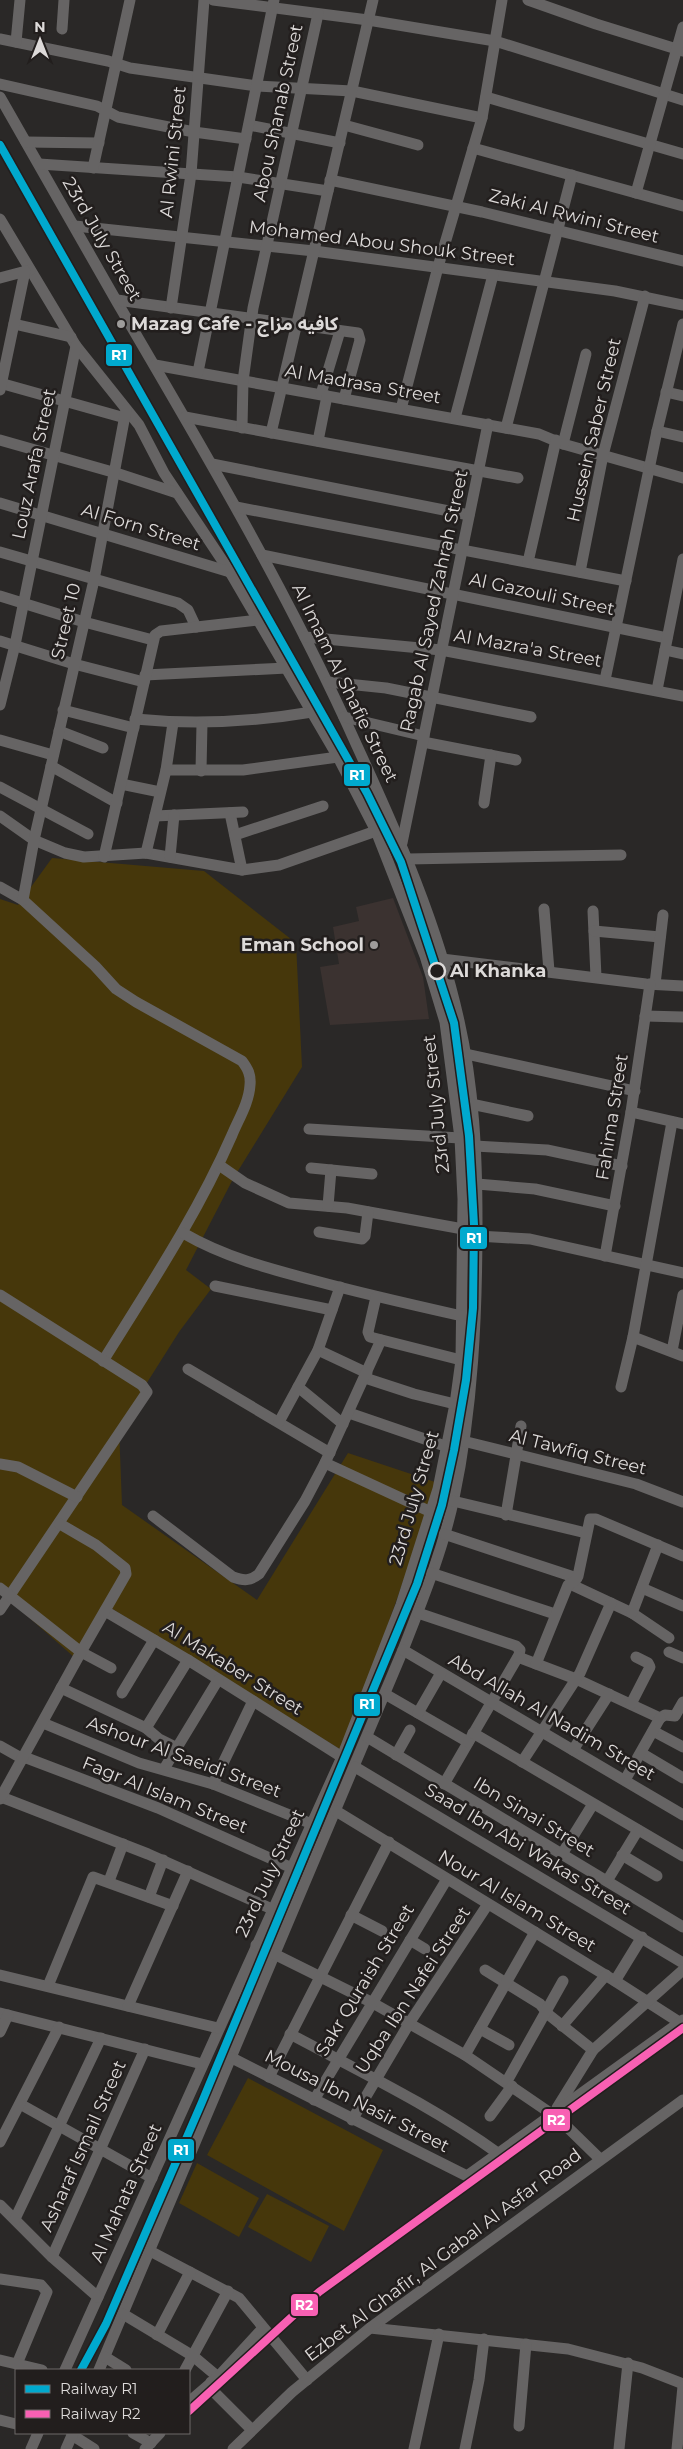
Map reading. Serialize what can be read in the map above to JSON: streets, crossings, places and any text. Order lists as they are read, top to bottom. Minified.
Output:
{"streets":{"street":["Abou Shanab Street","Al Rwini Street","Zaki Al Rwini Street","23rd July Street","Mohamed Abou Shouk Street","Al Madrasa Street","Hussein Saber Street","Louz Arafa Street","Al Forn Street","Al Gazouli Street","Ragab Al Sayed Zahrah Street","Street 10","Al Mazra'a Street","Al Imam Al Shafie Street","Fahima Street","Al Tawfiq Street","Al Makaber Street","Abd Allah Al Nadim Street","Ashour Al Saeidi Street","Fagr Al Islam Street","Ibn Sinai Street","Saad Ibn Abi Wakas Street","Nour Al Islam Street","Sakr Quraish Street","Uqba Ibn Nafei Street","Mousa Ibn Nasir Street","Asharaf Ismail Street","Al Mahata Street","Ezbet Al Ghafir, Al Gabal Al Asfar Road"]},"crossings":[["Abou Shanab Street","Mohamed Abou Shouk Street"],["Abou Shanab Street","Al Madrasa Street"],["Al Rwini Street","Mohamed Abou Shouk Street"],["23rd July Street","Mohamed Abou Shouk Street"],["23rd July Street","Al Madrasa Street"],["23rd July Street","Louz Arafa Street"],["23rd July Street","Al Forn Street"],["23rd July Street","Al Gazouli Street"],["23rd July Street","Street 10"],["23rd July Street","Al Imam Al Shafie Street"],["23rd July Street","Al Makaber Street"],["23rd July Street","Ashour Al Saeidi Street"],["23rd July Street","Fagr Al Islam Street"],["23rd July Street","Al Mahata Street"],["Mohamed Abou Shouk Street","Hussein Saber Street"],["Al Madrasa Street","Hussein Saber Street"],["Al Madrasa Street","Ragab Al Sayed Zahrah Street"],["Louz Arafa Street","Al Forn Street"],["Al Forn Street","Street 10"],["Al Gazouli Street","Ragab Al Sayed Zahrah Street"],["Al Gazouli Street","Al Imam Al Shafie Street"],["Ragab Al Sayed Zahrah Street","Al Mazra'a Street"],["Ragab Al Sayed Zahrah Street","Al Imam Al Shafie Street"],["Al Mazra'a Street","Al Imam Al Shafie Street"],["Al Imam Al Shafie Street","Al Tawfiq Street"],["Al Imam Al Shafie Street","Abd Allah Al Nadim Street"],["Al Imam Al Shafie Street","Ibn Sinai Street"],["Al Imam Al Shafie Street","Saad Ibn Abi Wakas Street"],["Al Imam Al Shafie Street","Nour Al Islam Street"],["Al Imam Al Shafie Street","Mousa Ibn Nasir Street"],["Nour Al Islam Street","Sakr Quraish Street"],["Nour Al Islam Street","Uqba Ibn Nafei Street"],["Sakr Quraish Street","Mousa Ibn Nasir Street"],["Uqba Ibn Nafei Street","Mousa Ibn Nasir Street"]],"places":["Mazag Cafe - كافيه مزاج","Eman School","Al Khanka"],"lines":["rail line R1","rail line R2"],"legend":["Railway R1","Railway R2"],"north":"top"}
